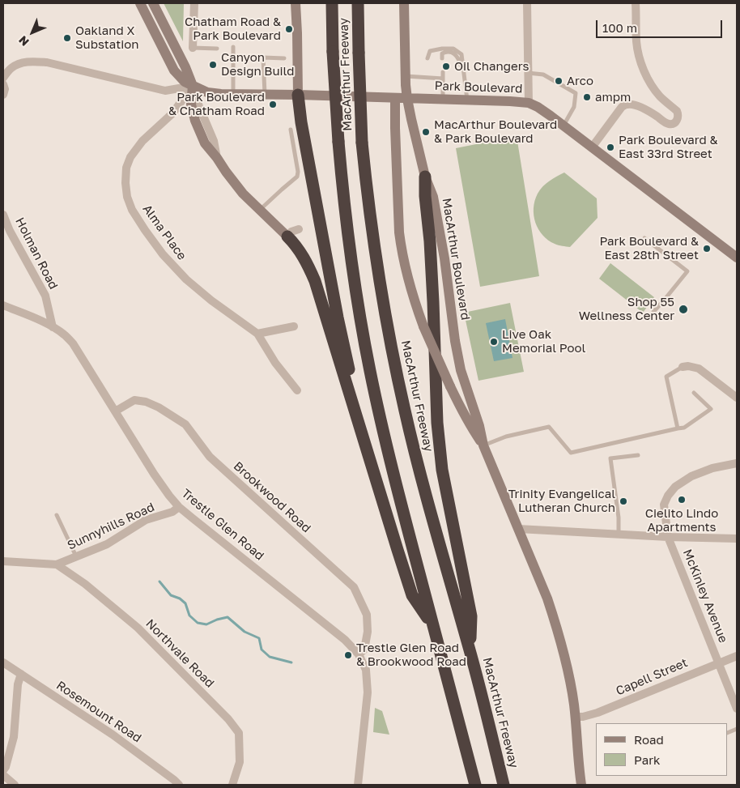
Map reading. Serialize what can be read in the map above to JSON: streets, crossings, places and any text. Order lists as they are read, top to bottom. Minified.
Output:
{"streets":{"highway":["MacArthur Freeway"],"main road":["Park Boulevard","MacArthur Boulevard"],"street":["Alma Place","Holman Road","Brookwood Road","Trestle Glen Road","Sunnyhills Road","McKinley Avenue","Northvale Road","Capell Street","Rosemount Road"]},"crossings":[["Park Boulevard","Alma Place"],["Park Boulevard","MacArthur Boulevard"],["Holman Road","Trestle Glen Road"],["MacArthur Boulevard","Capell Street"],["Brookwood Road","Trestle Glen Road"],["Trestle Glen Road","Sunnyhills Road"],["Sunnyhills Road","Northvale Road"],["McKinley Avenue","Capell Street"]],"places":["Chatham Road & Park Boulevard","Oakland X Substation","Canyon Design Build","Oil Changers","Arco","ampm","Park Boulevard & Chatham Road","MacArthur Boulevard & Park Boulevard","Park Boulevard & East 33rd Street","Park Boulevard & East 28th Street","Shop 55 Wellness Center","Live Oak Memorial Pool","Cielito Lindo Apartments","Trinity Evangelical Lutheran Church","Trestle Glen Road & Brookwood Road"],"legend":["Road","Park"],"scale_bar":"100 m","north":"bottom left"}
